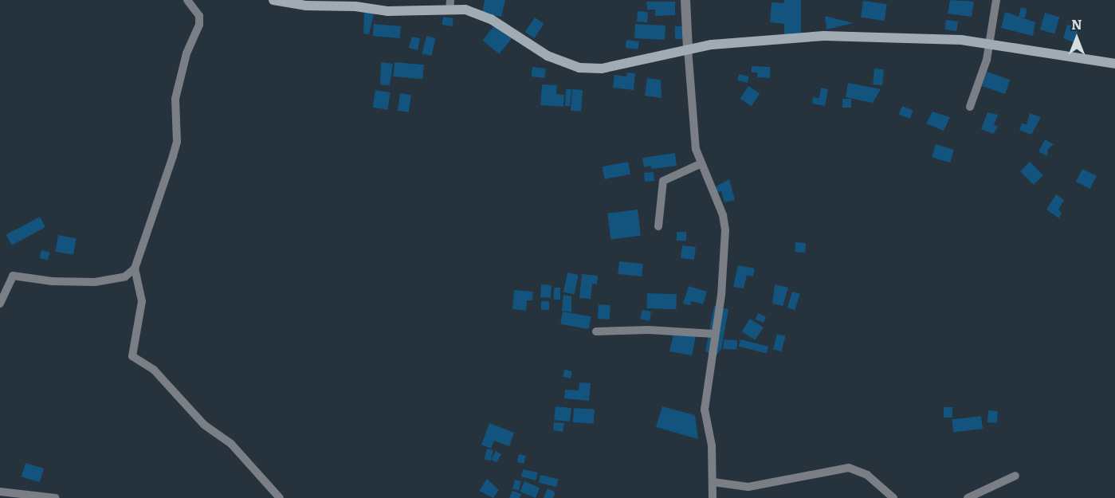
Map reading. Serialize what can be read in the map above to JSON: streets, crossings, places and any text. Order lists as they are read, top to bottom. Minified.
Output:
{"north":"top"}
